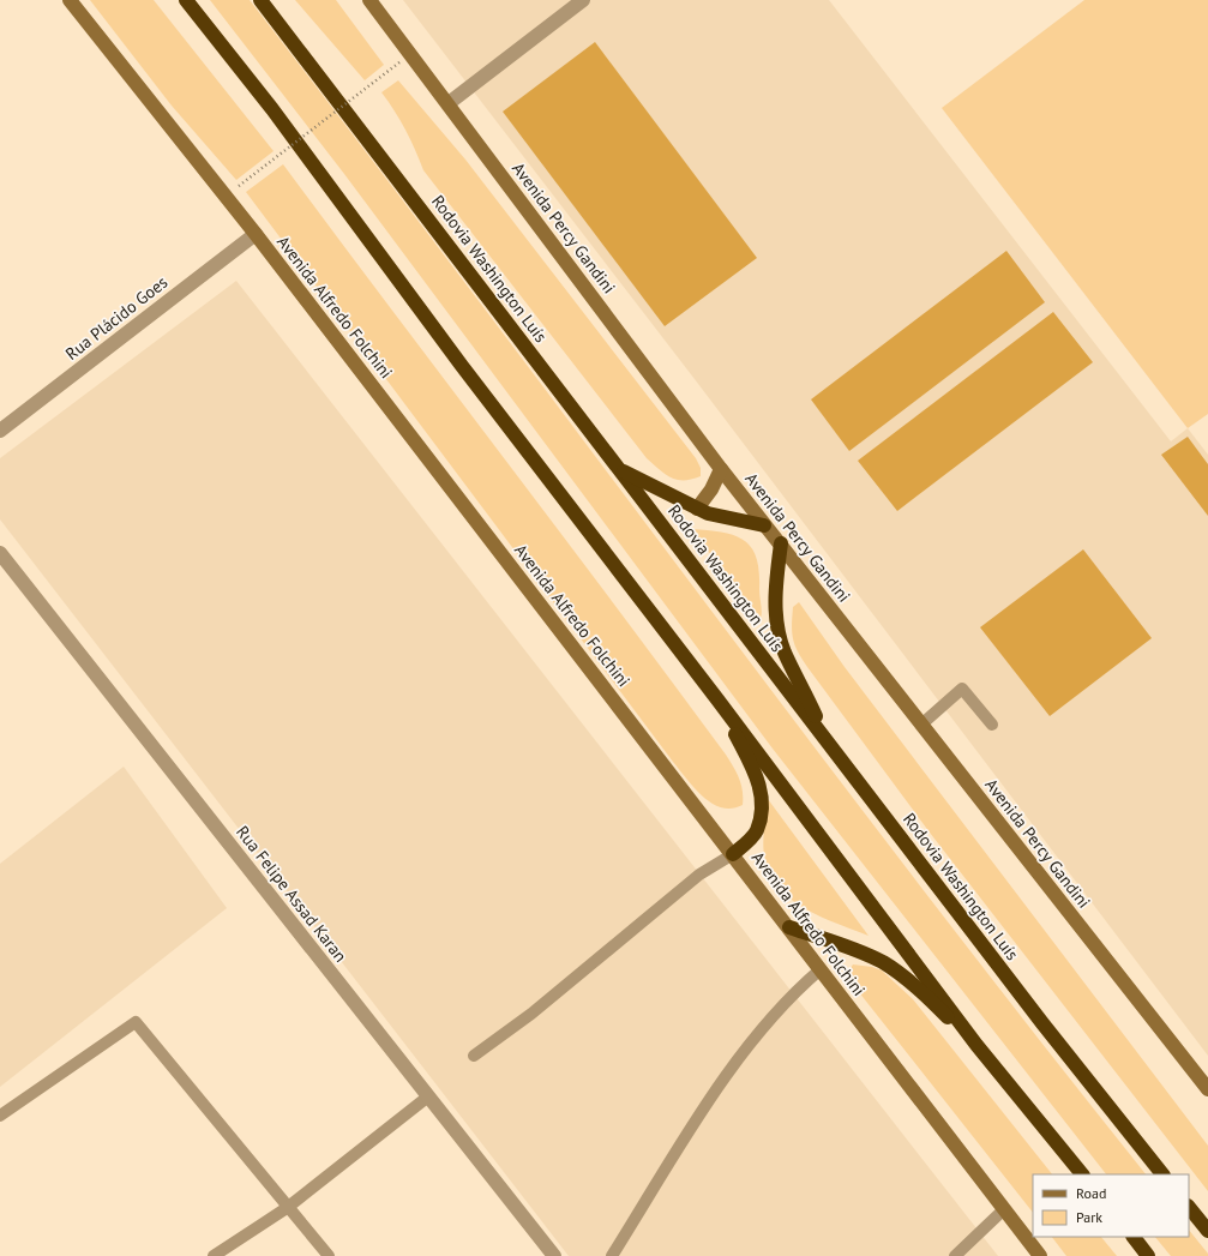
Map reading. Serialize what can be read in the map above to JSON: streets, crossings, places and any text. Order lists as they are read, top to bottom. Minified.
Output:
{"streets":{"highway":["Rodovia Washington Luís"],"main road":["Avenida Percy Gandini","Avenida Alfredo Folchini"],"street":["Rua Plácido Goes","Rua Felipe Assad Karan"]},"crossings":[["Avenida Alfredo Folchini","Rua Plácido Goes"]],"legend":["Road","Park"]}
